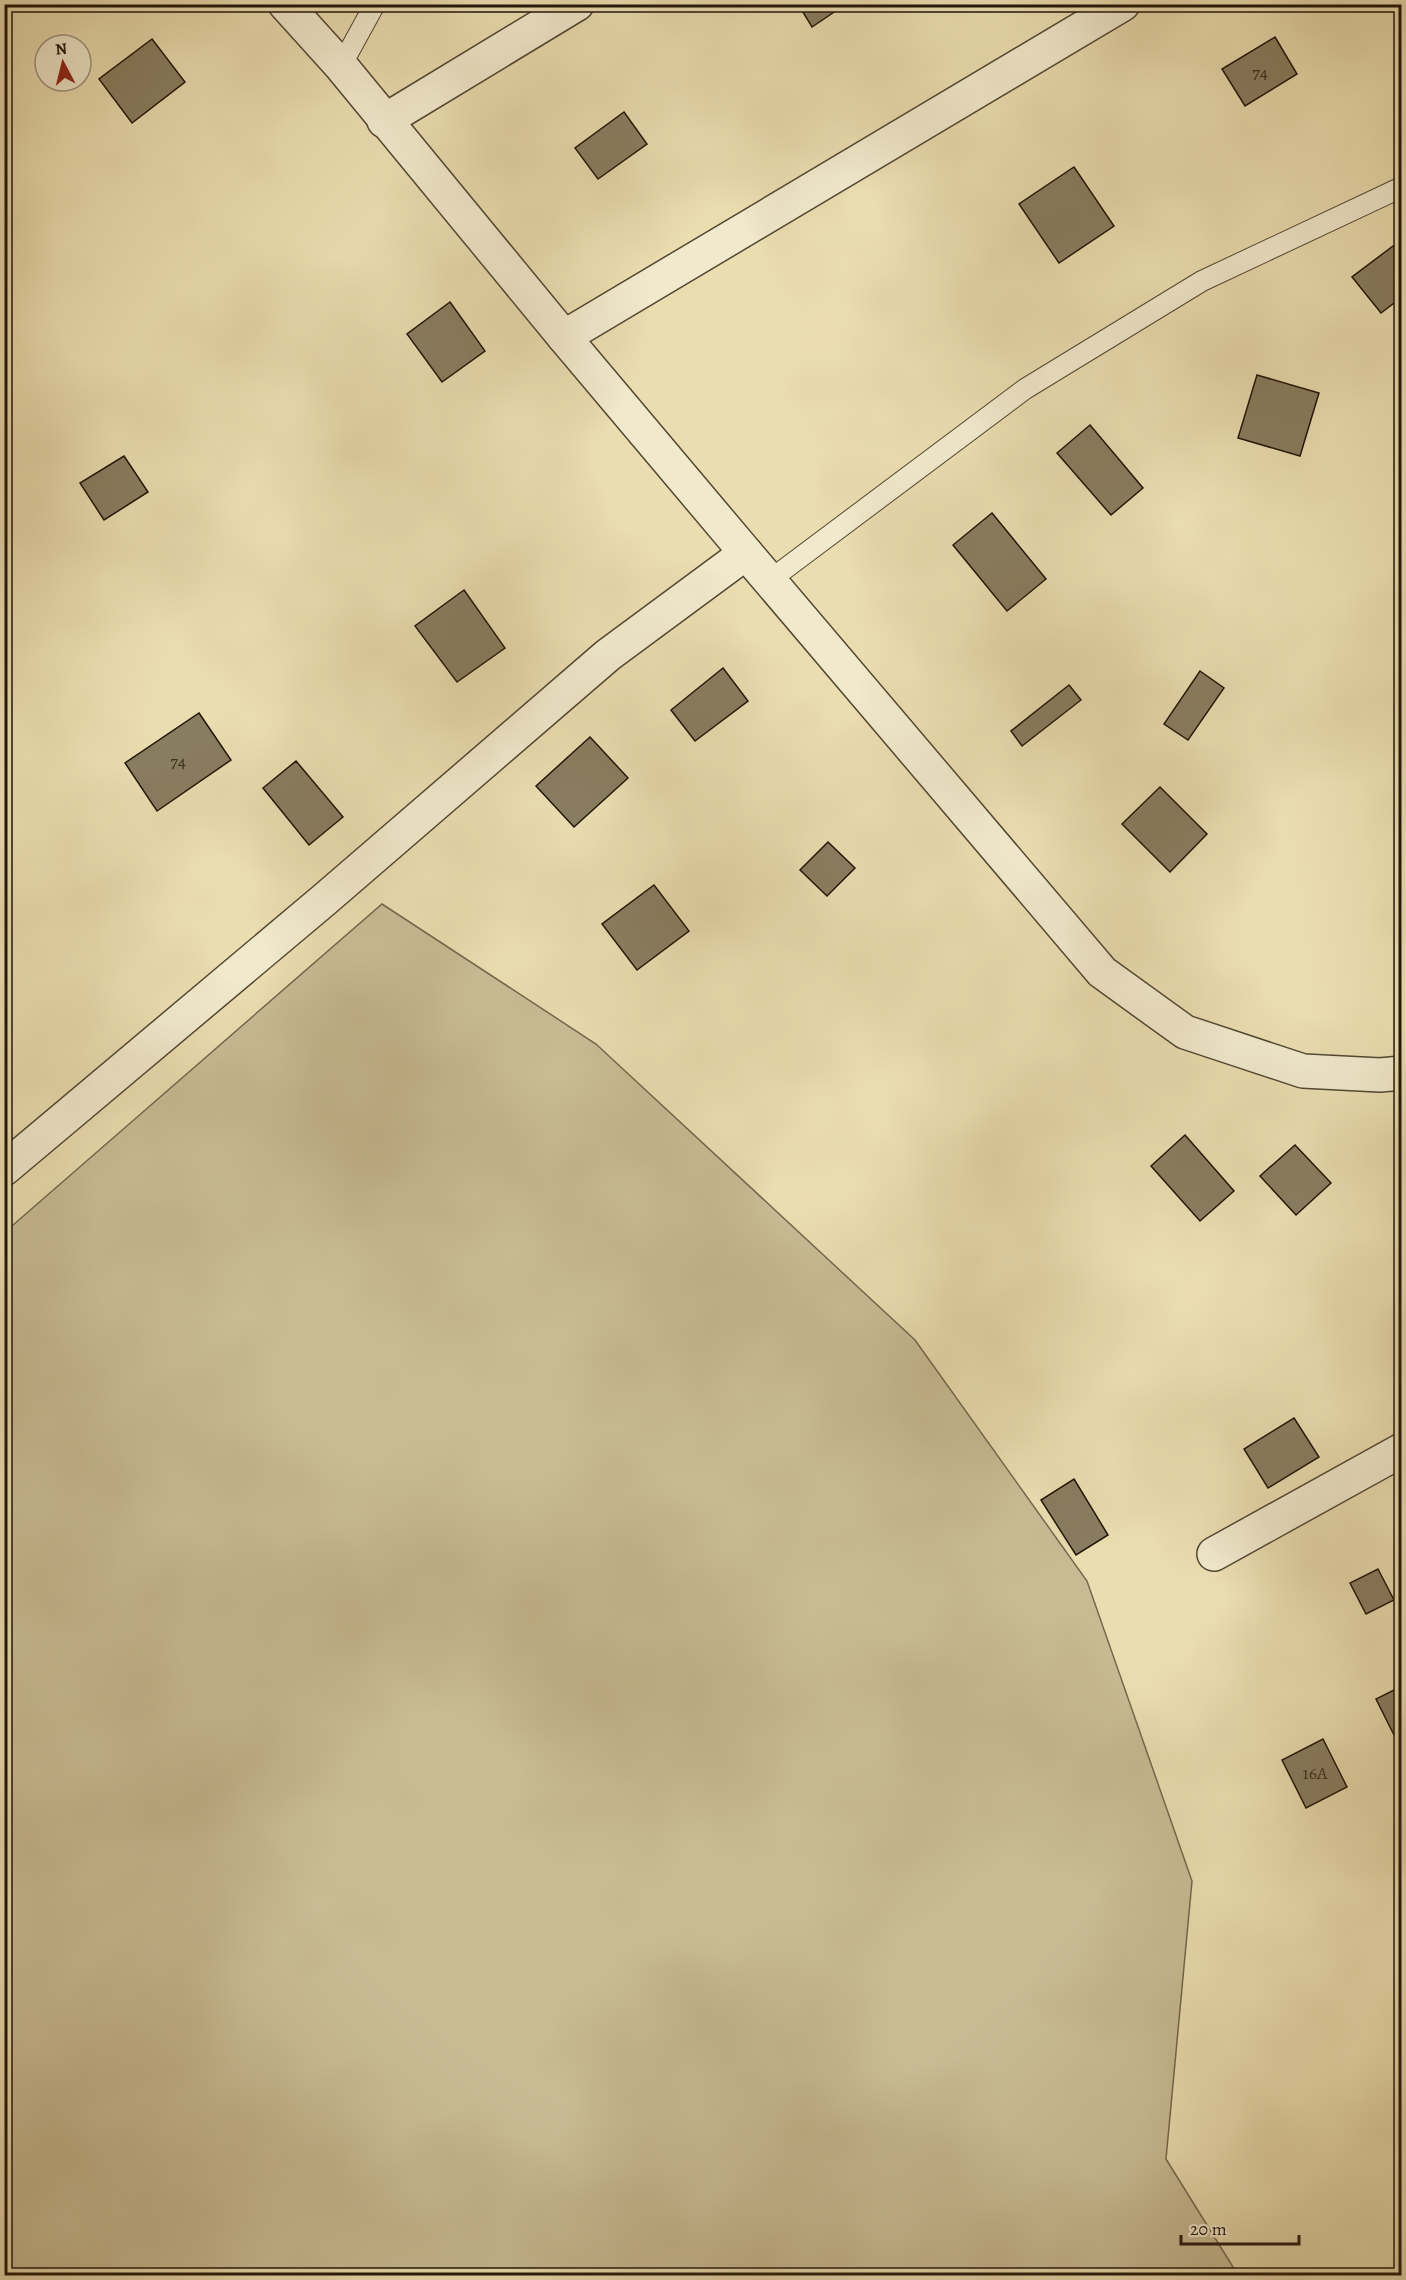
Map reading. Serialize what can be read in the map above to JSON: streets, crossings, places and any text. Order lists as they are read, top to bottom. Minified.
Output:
{"house_numbers":["74","74","16А"],"scale_bar":"20 m","north":"top"}
